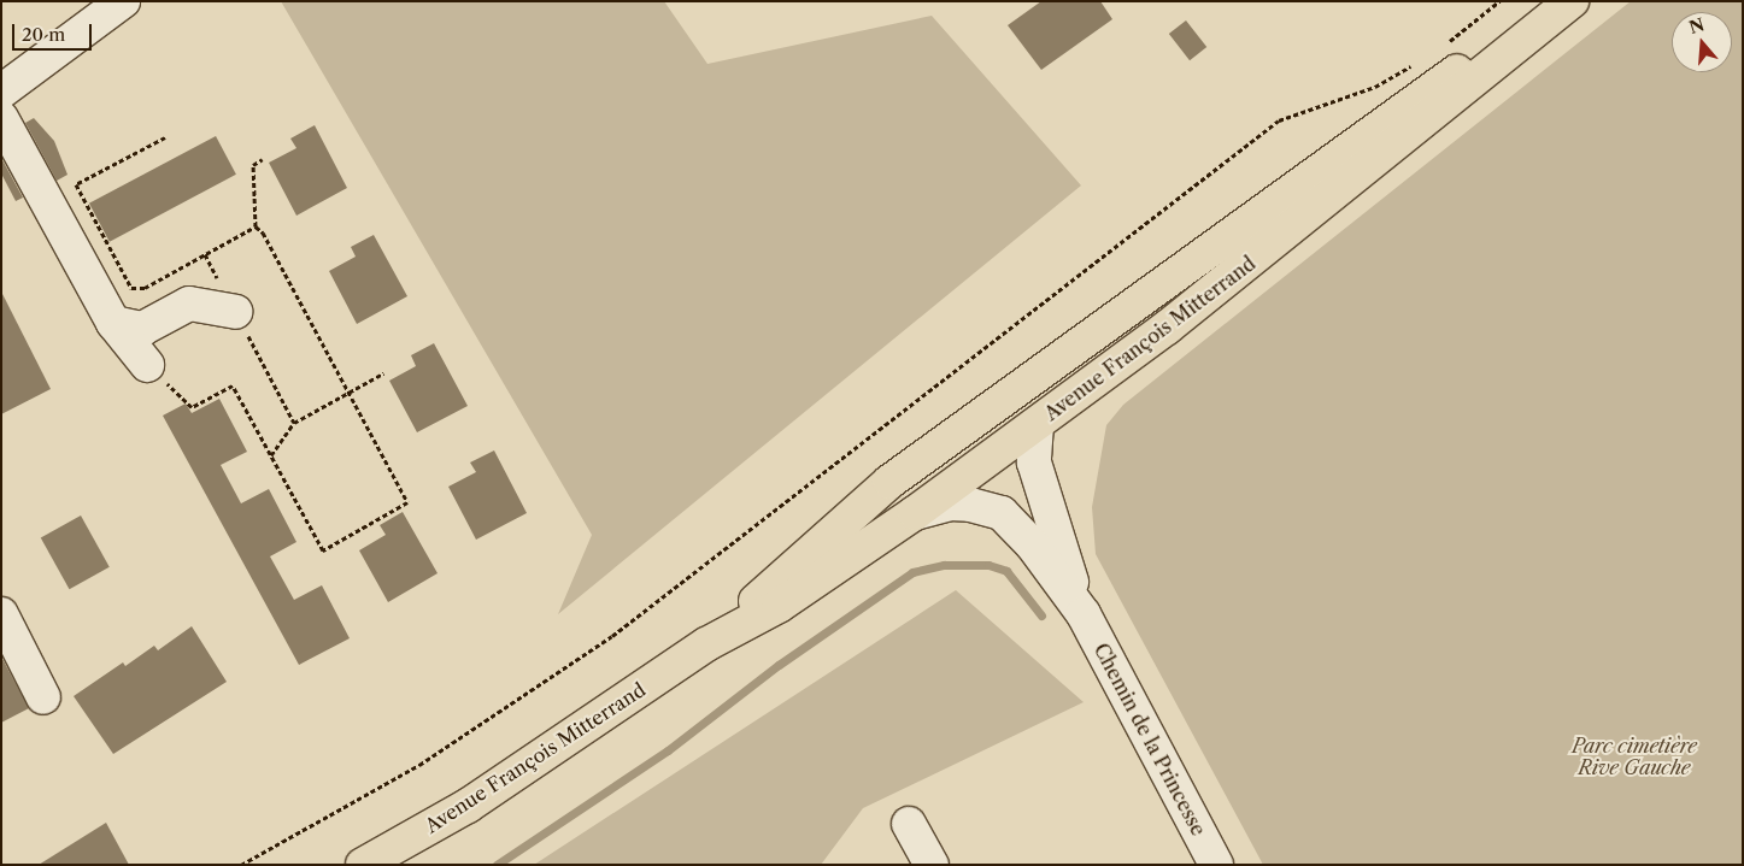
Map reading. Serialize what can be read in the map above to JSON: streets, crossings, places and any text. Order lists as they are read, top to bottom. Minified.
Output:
{"streets":{"main road":["Avenue François Mitterrand"],"street":["Chemin de la Princesse"]},"crossings":[["Avenue François Mitterrand","Chemin de la Princesse"]],"parks":["Parc cimetière Rive Gauche"],"scale_bar":"20 m","north":"top"}
